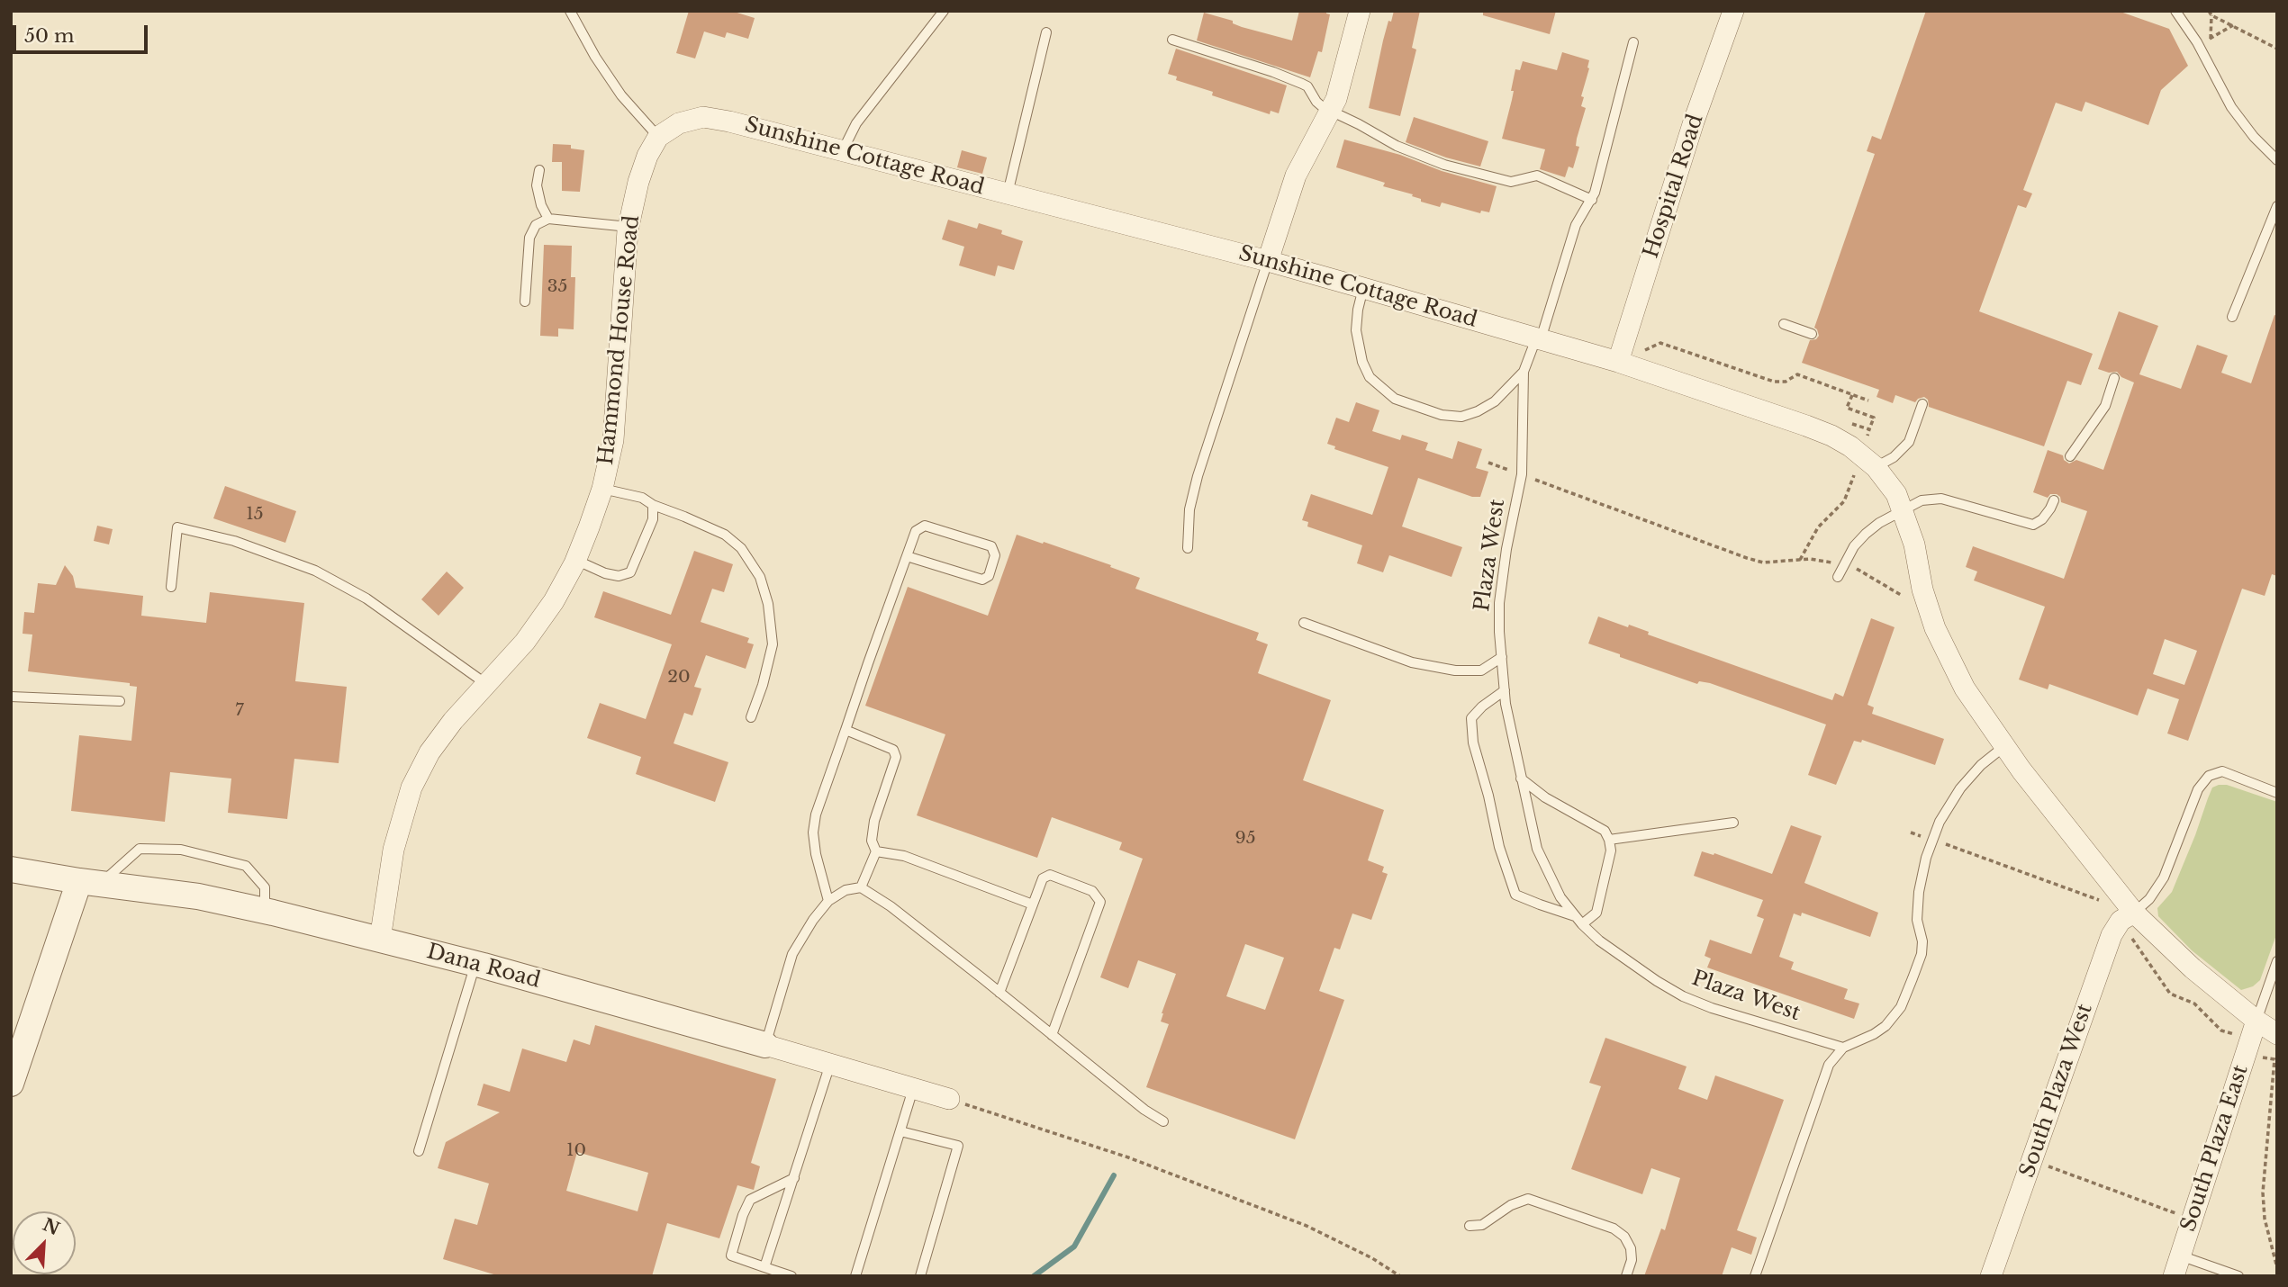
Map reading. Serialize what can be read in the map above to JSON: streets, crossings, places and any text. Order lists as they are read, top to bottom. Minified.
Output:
{"streets":{"street":["Sunshine Cottage Road","Hospital Road","Hammond House Road","Dana Road","South Plaza West","South Plaza East"],"lane":["Plaza West"]},"crossings":[["Sunshine Cottage Road","Hospital Road"],["Sunshine Cottage Road","Hammond House Road"],["Sunshine Cottage Road","Plaza West"],["Sunshine Cottage Road","South Plaza West"],["Sunshine Cottage Road","South Plaza East"],["Hammond House Road","Dana Road"]],"house_numbers":["35","15","20","7","95","10"],"scale_bar":"50 m","north":"top right"}
